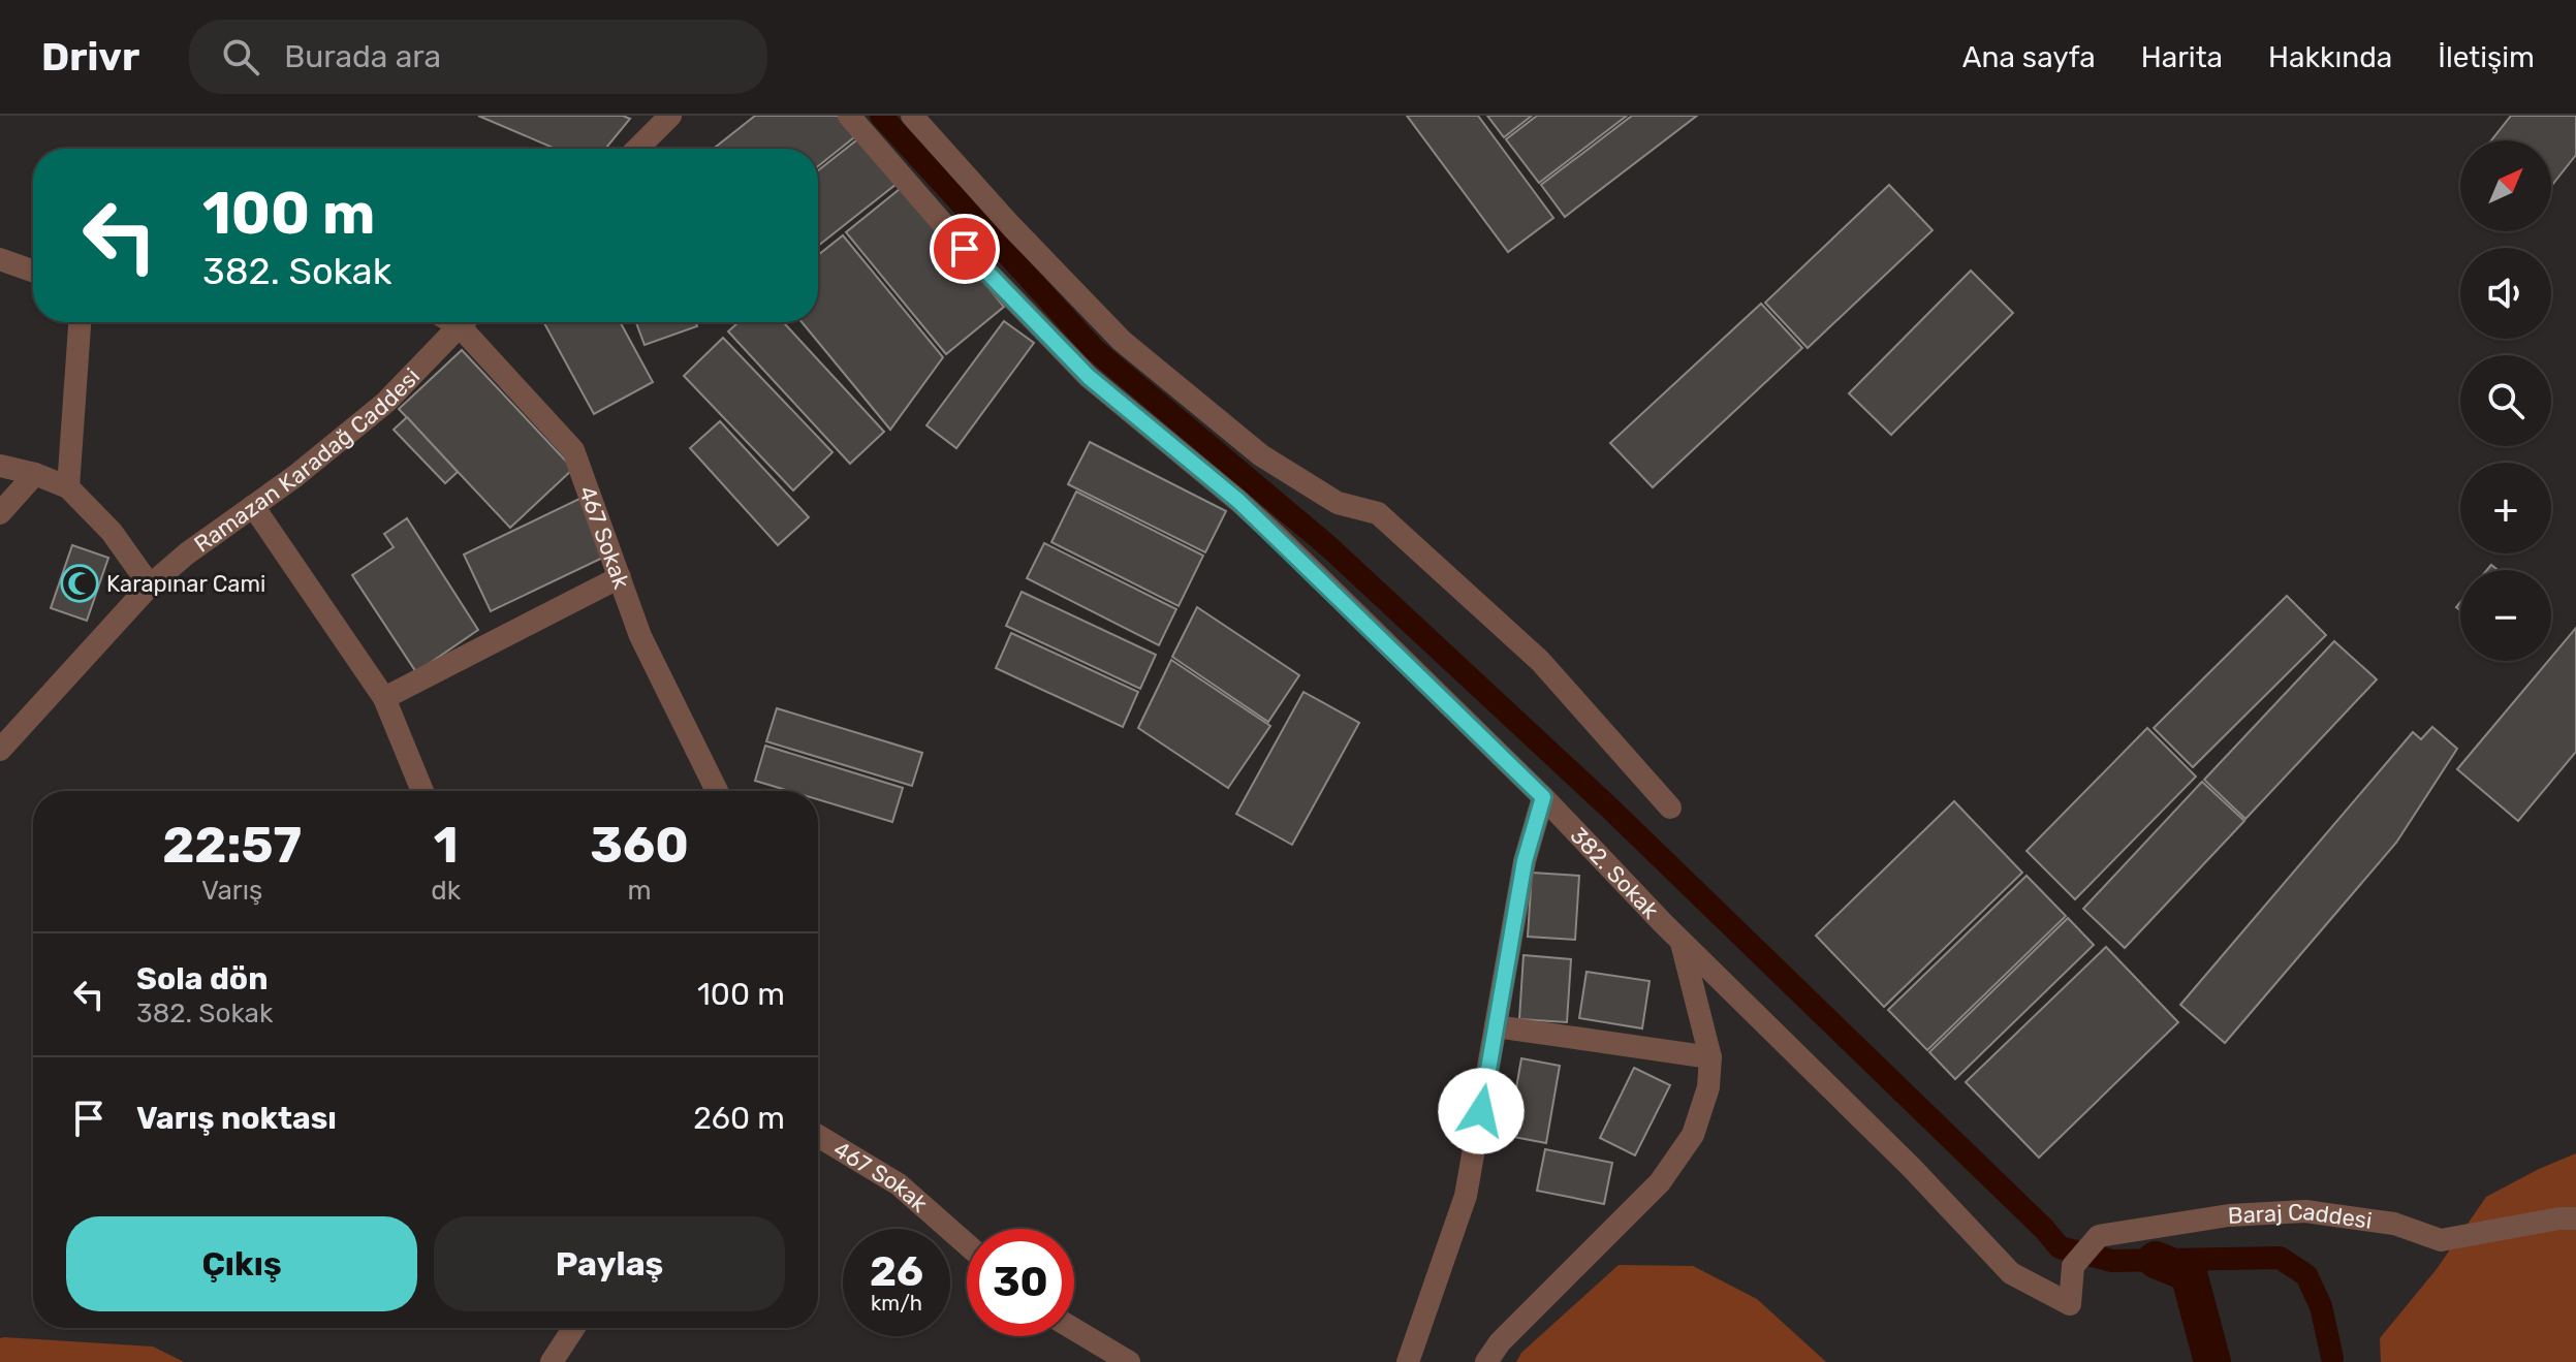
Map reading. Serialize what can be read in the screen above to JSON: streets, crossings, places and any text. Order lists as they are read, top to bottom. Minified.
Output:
{"streets":{"street":["Ramazan Karadağ Caddesi","467 Sokak","382. Sokak","Baraj Caddesi"]},"crossings":[["382. Sokak","Baraj Caddesi"]],"places":{"mosque":["Karapınar Cami"]},"north":"top right","page":{"header":"Drivr","search":"Burada ara","nav":["Ana sayfa","Harita","Hakkında","İletişim"],"map_buttons":["+","−"],"turn":["100 m","382. Sokak"],"eta":["22:57","Varış","1","dk","360","m"],"list":[{"name":"Sola dön","note":"382. Sokak","value":"100 m"},{"name":"Varış noktası","value":"260 m"}],"buttons":["Çıkış","Paylaş"],"speed":"26 km/h","limit":"30"}}
